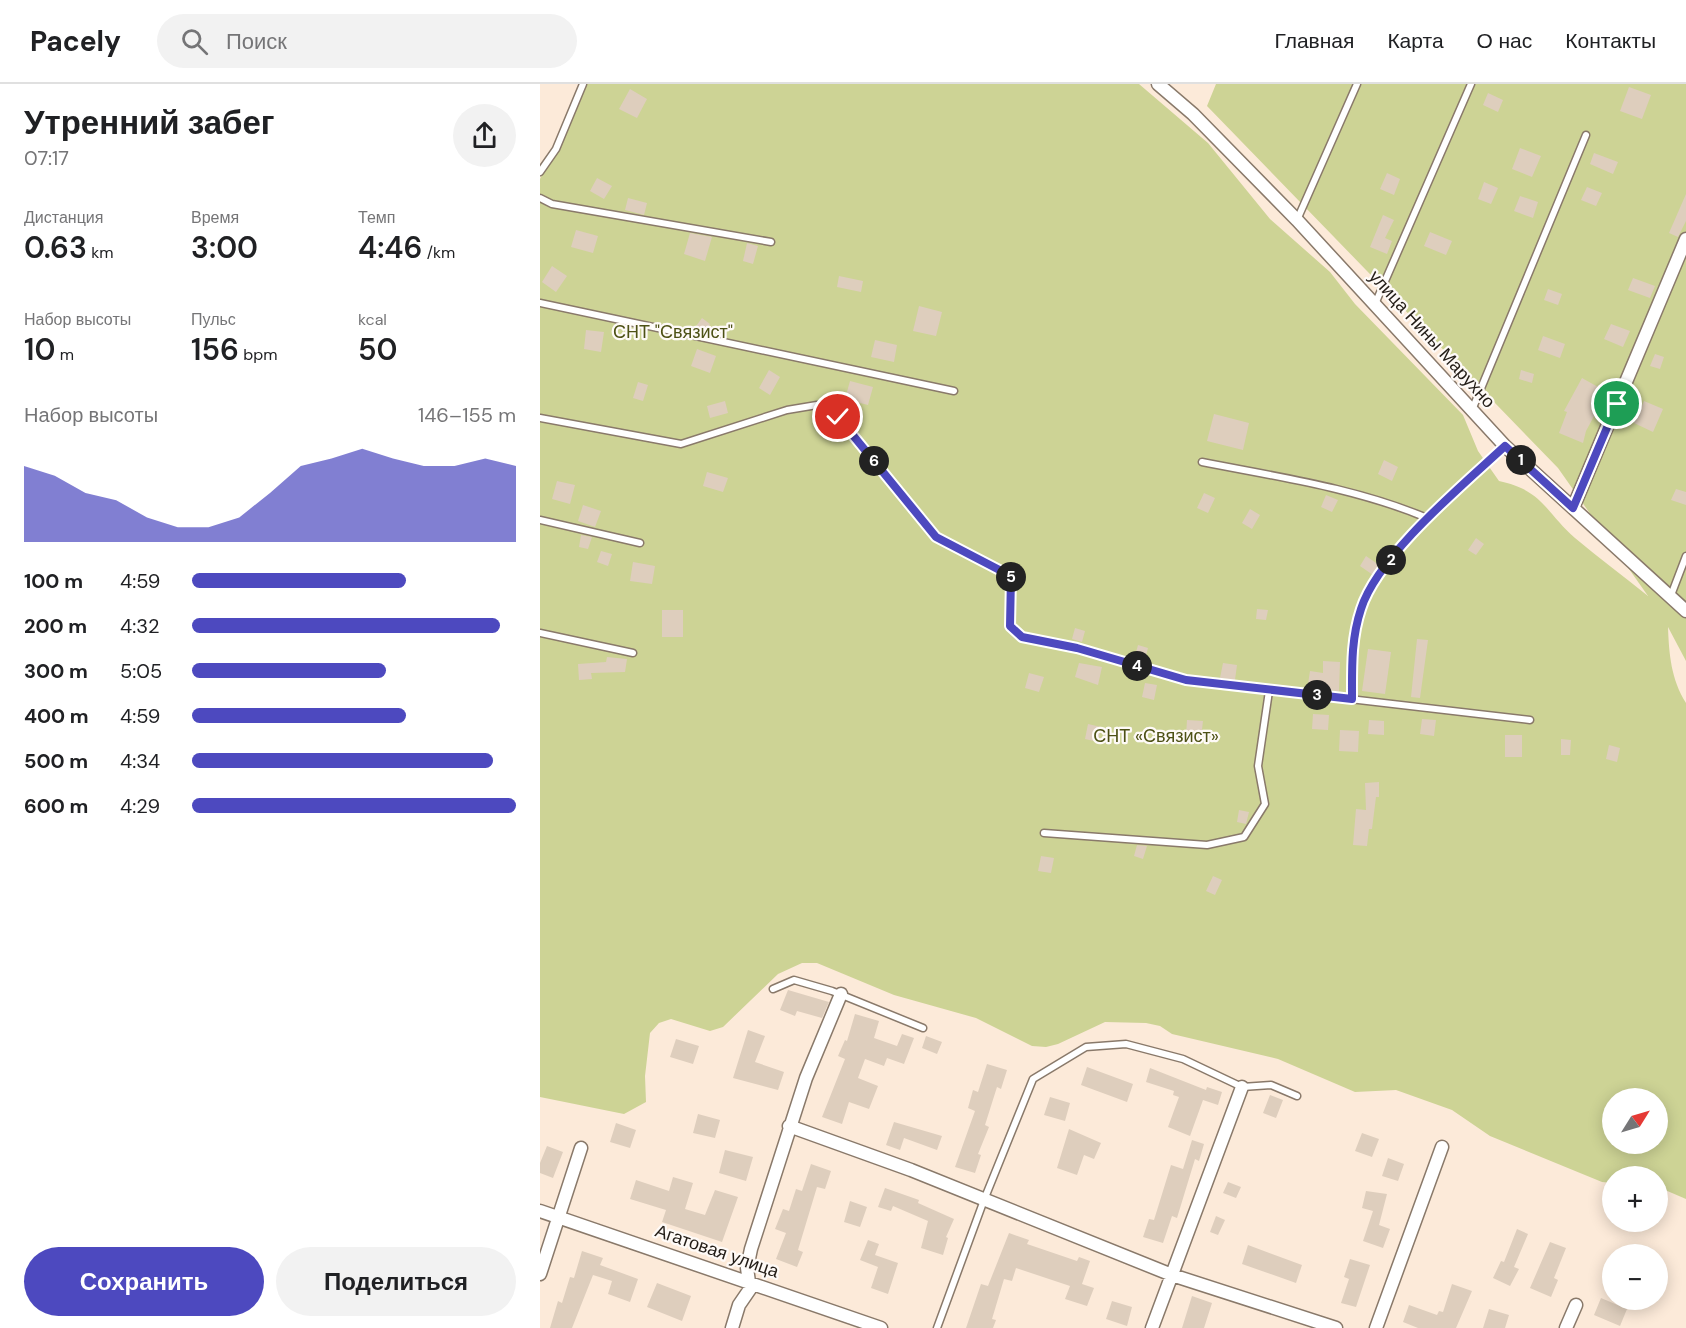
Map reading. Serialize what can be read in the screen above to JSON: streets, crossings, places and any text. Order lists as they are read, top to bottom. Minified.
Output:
{"streets":{"street":["улица Нины Марухно","Агатовая улица"]},"parks":["СНТ \"Связист\"","СНТ «Связист»"],"north":"top right","page":{"header":"Pacely","search":"Поиск","nav":["Главная","Карта","О нас","Контакты"],"heading":["Утренний забег","07:17"],"stats":[["Дистанция","0.63 km"],["Время","3:00"],["Темп","4:46 /km"],["Набор высоты","10 m"],["Пульс","156 bpm"],["kcal","50"]],"chart":["Набор высоты","146–155 m"],"pins":["1","6","2","5","4","3"],"list":[{"name":"100 m","note":"4:59"},{"name":"200 m","note":"4:32"},{"name":"300 m","note":"5:05"},{"name":"400 m","note":"4:59"},{"name":"500 m","note":"4:34"},{"name":"600 m","note":"4:29"}],"map_buttons":["+","−"],"buttons":["Сохранить","Поделиться"]}}
